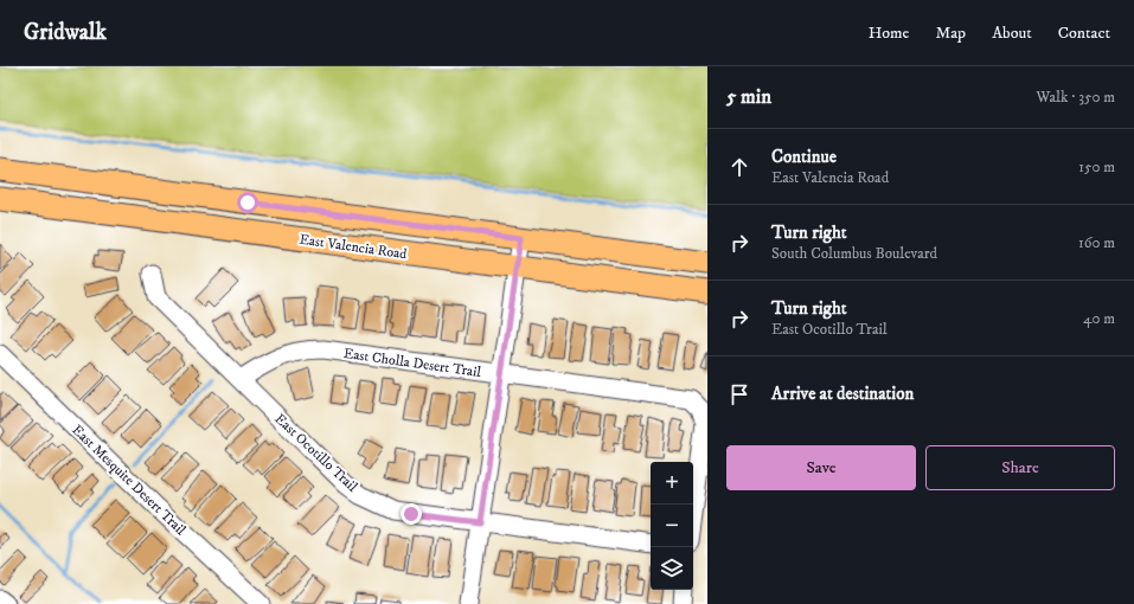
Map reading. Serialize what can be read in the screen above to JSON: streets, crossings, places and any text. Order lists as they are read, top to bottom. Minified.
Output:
{"streets":{"main road":["East Valencia Road"],"street":["East Cholla Desert Trail","East Ocotillo Trail","East Mesquite Desert Trail"]},"crossings":[["East Cholla Desert Trail","East Ocotillo Trail"]],"page":{"header":"Gridwalk","nav":["Home","Map","About","Contact"],"heading":["5 min","Walk · 350 m"],"list":[["Continue","East Valencia Road","150 m"],["Turn right","South Columbus Boulevard","160 m"],["Turn right","East Ocotillo Trail","40 m"],"Arrive at destination"],"buttons":["Save","Share"],"map_buttons":["+","−"]}}
